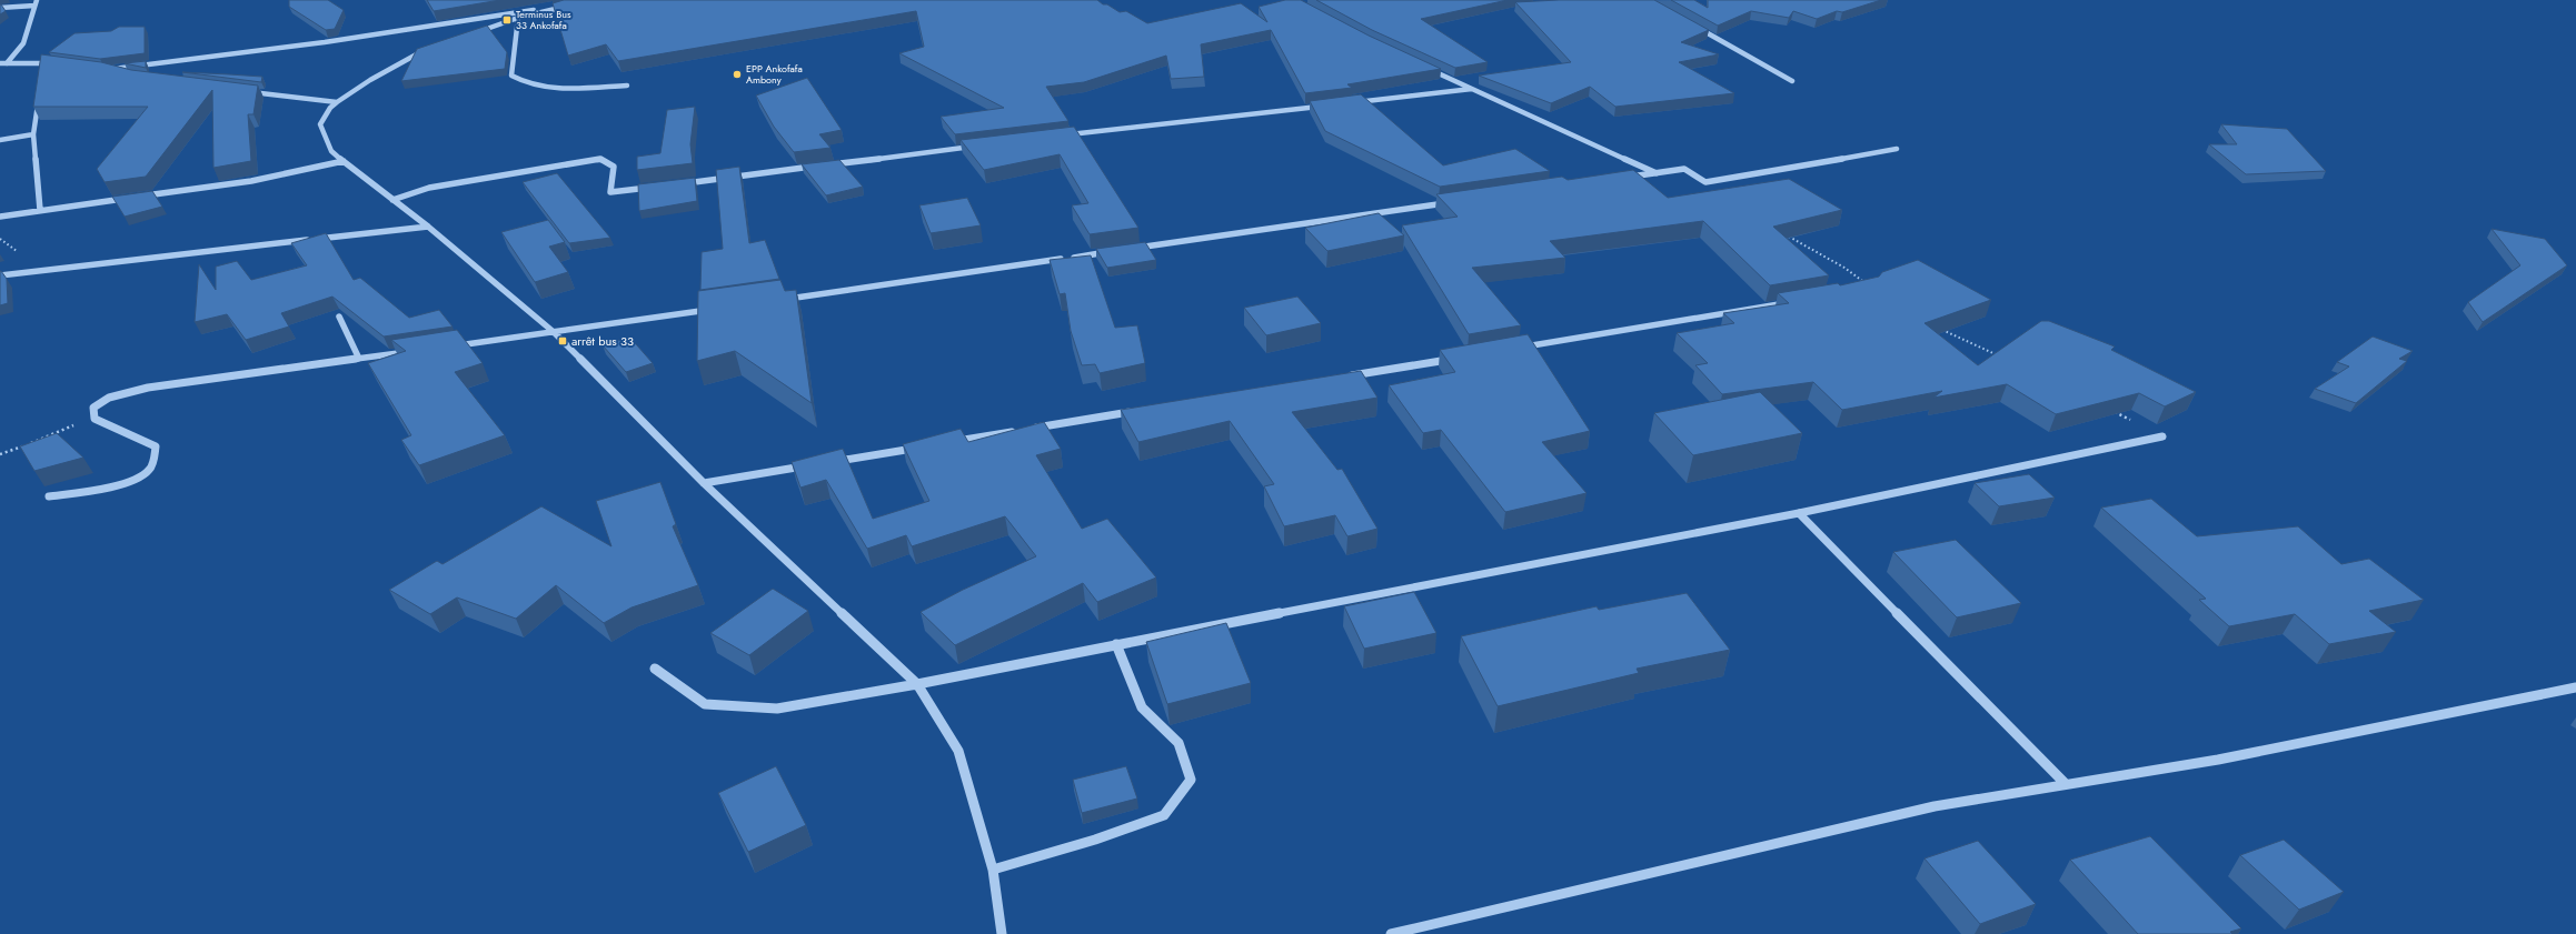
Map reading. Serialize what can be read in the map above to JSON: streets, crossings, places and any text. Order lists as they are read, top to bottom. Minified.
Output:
{"places":{"transit":["Terminus Bus 33 Ankofafa","arrêt bus 33"],"other":["EPP Ankofafa Ambony"]}}
